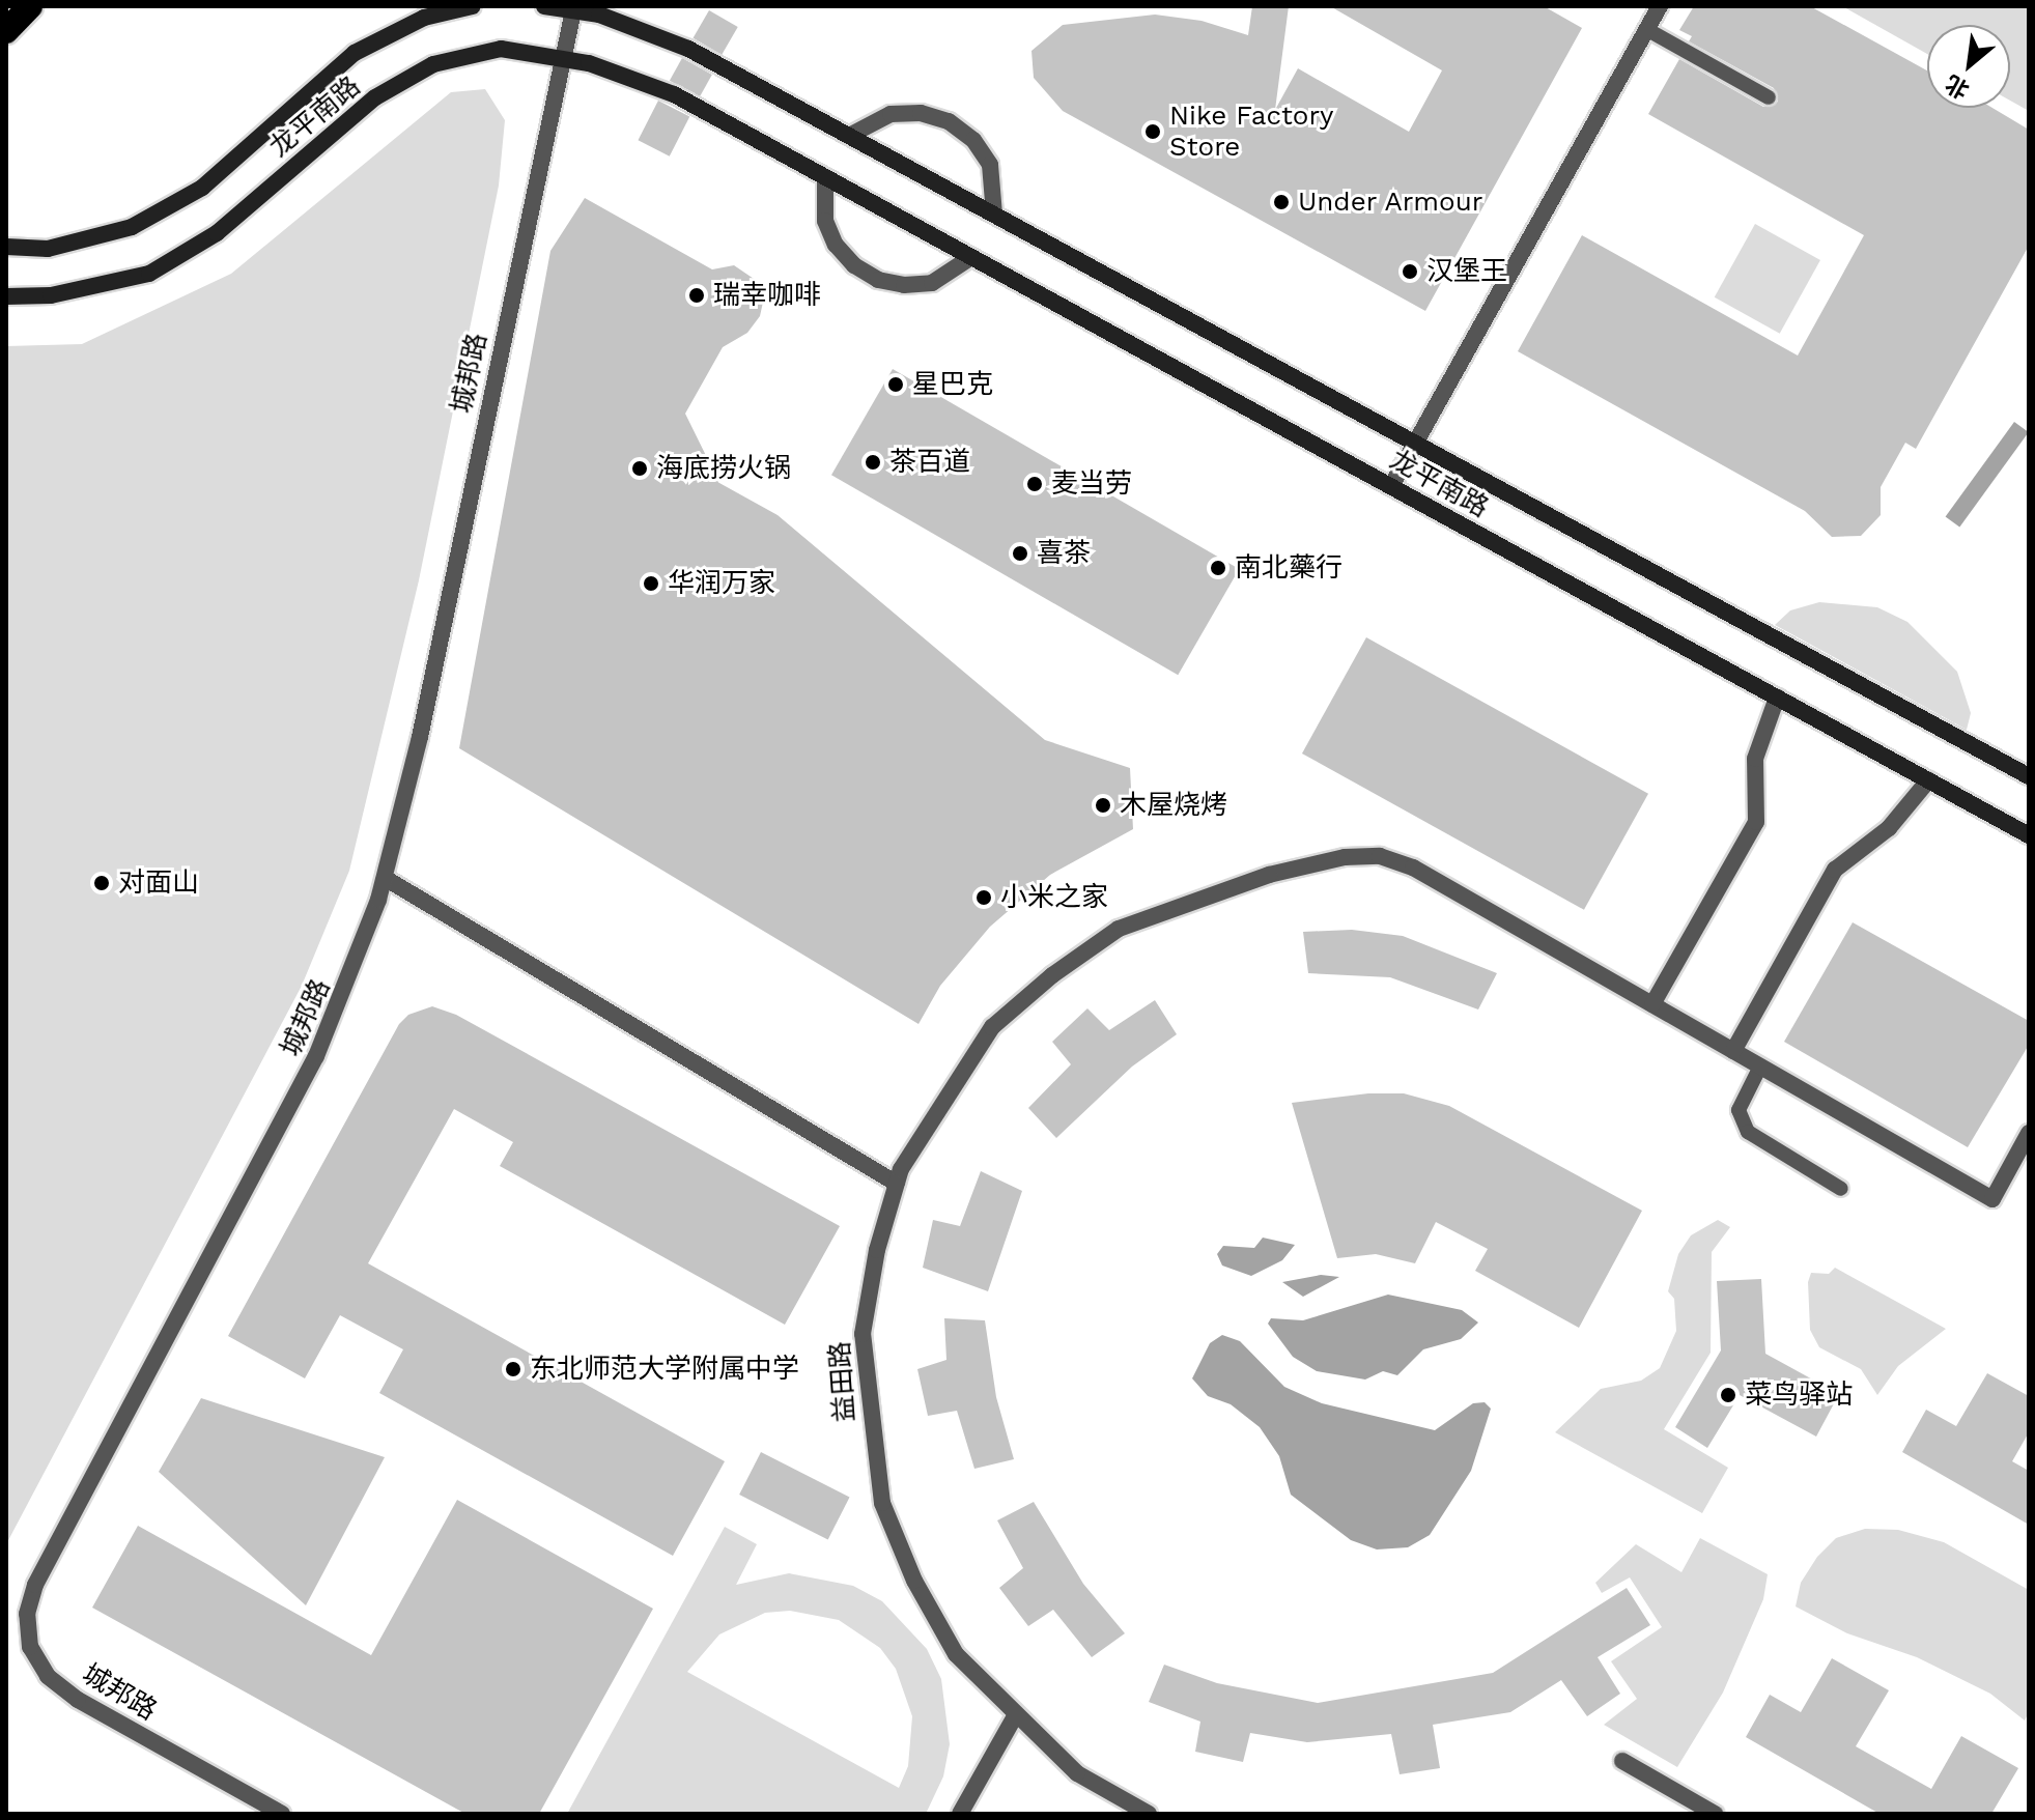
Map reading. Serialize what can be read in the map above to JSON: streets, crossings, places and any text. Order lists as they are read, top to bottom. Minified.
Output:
{"streets":{"main road":["龙平南路"],"street":["城邦路","益田路"]},"crossings":[["龙平南路","城邦路"]],"places":["Nike Factory Store","Under Armour","汉堡王","瑞幸咖啡","星巴克","茶百道","海底捞火锅","麦当劳","喜茶","南北藥行","华润万家","木屋烧烤","对面山","小米之家","东北师范大学附属中学","菜鸟驿站"],"north":"bottom left"}
